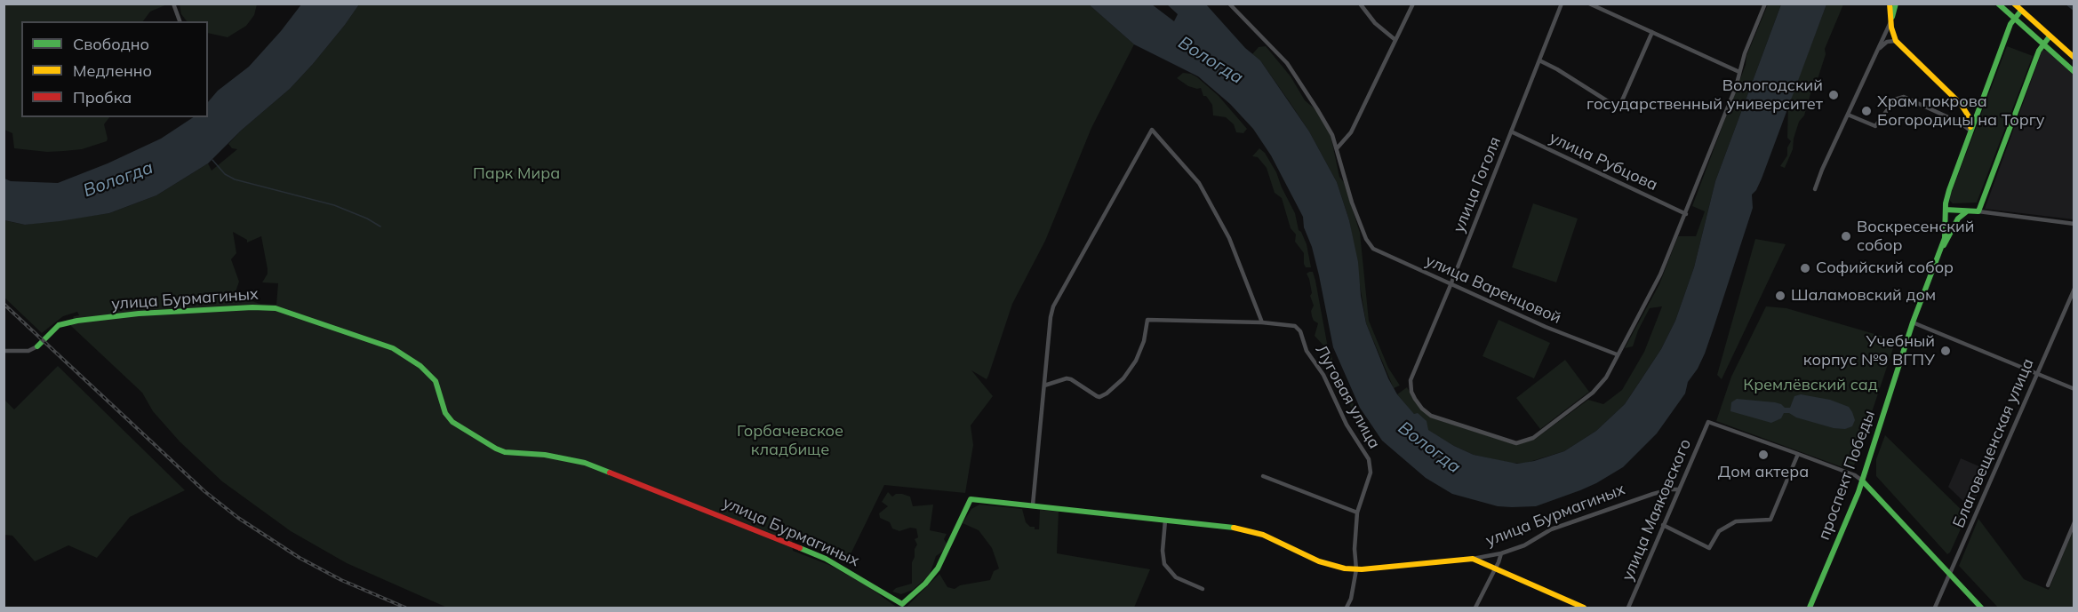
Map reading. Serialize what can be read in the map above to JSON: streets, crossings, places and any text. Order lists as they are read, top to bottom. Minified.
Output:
{"streets":{"street":["улица Рубцова","улица Гоголя","улица Варенцовой","улица Бурмагиных","Луговая улица","Благовещенская улица","проспект Победы","улица Маяковского"]},"crossings":[["улица Рубцова","улица Гоголя"],["улица Гоголя","улица Варенцовой"],["улица Бурмагиных","Луговая улица"],["улица Бурмагиных","улица Маяковского"]],"water":["Вологда"],"parks":["Парк Мира","Кремлёвский сад","Горбачевское кладбище"],"places":["Вологодский государственный университет","Храм покрова Богородицы на Торгу","Воскресенский собор","Софийский собор","Шаламовский дом","Учебный корпус №9 ВГПУ","Дом актера"],"legend":["Свободно","Медленно","Пробка"]}
